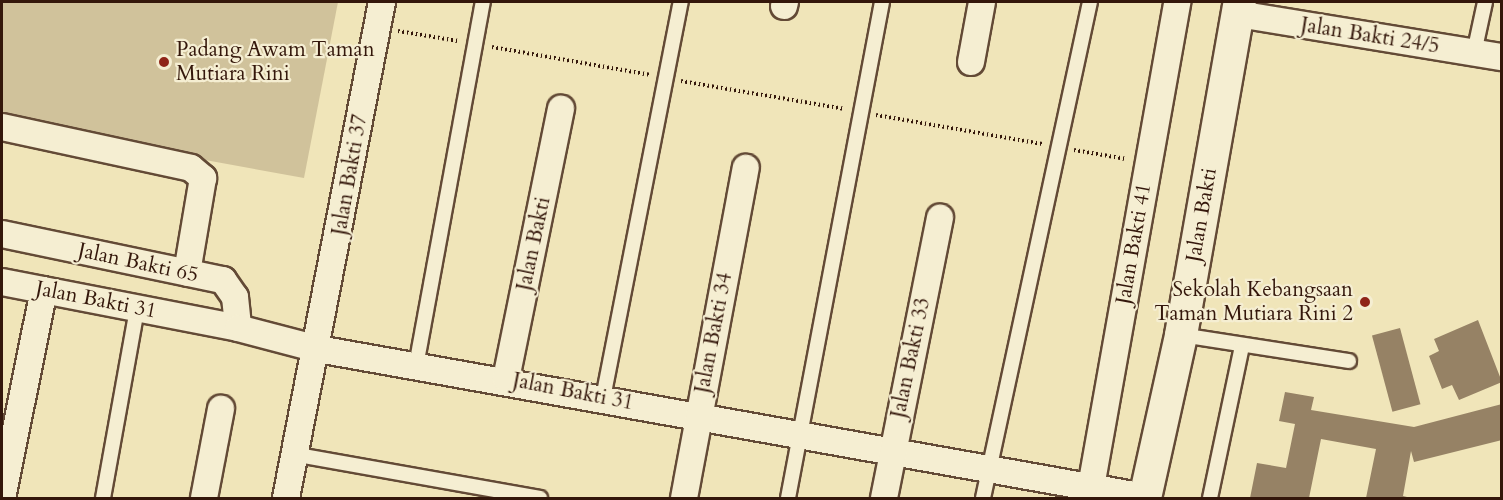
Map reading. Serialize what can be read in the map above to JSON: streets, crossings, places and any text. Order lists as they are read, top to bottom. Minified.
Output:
{"streets":{"street":["Jalan Bakti 24/5","Jalan Bakti 37","Jalan Bakti","Jalan Bakti 41","Jalan Bakti 65","Jalan Bakti 31","Jalan Bakti 34","Jalan Bakti 33"]},"crossings":[["Jalan Bakti 24/5","Jalan Bakti"],["Jalan Bakti 37","Jalan Bakti 31"],["Jalan Bakti","Jalan Bakti 31"],["Jalan Bakti 41","Jalan Bakti 31"],["Jalan Bakti 65","Jalan Bakti 31"],["Jalan Bakti 31","Jalan Bakti 34"],["Jalan Bakti 31","Jalan Bakti 33"]],"places":["Padang Awam Taman Mutiara Rini","Sekolah Kebangsaan Taman Mutiara Rini 2"]}
